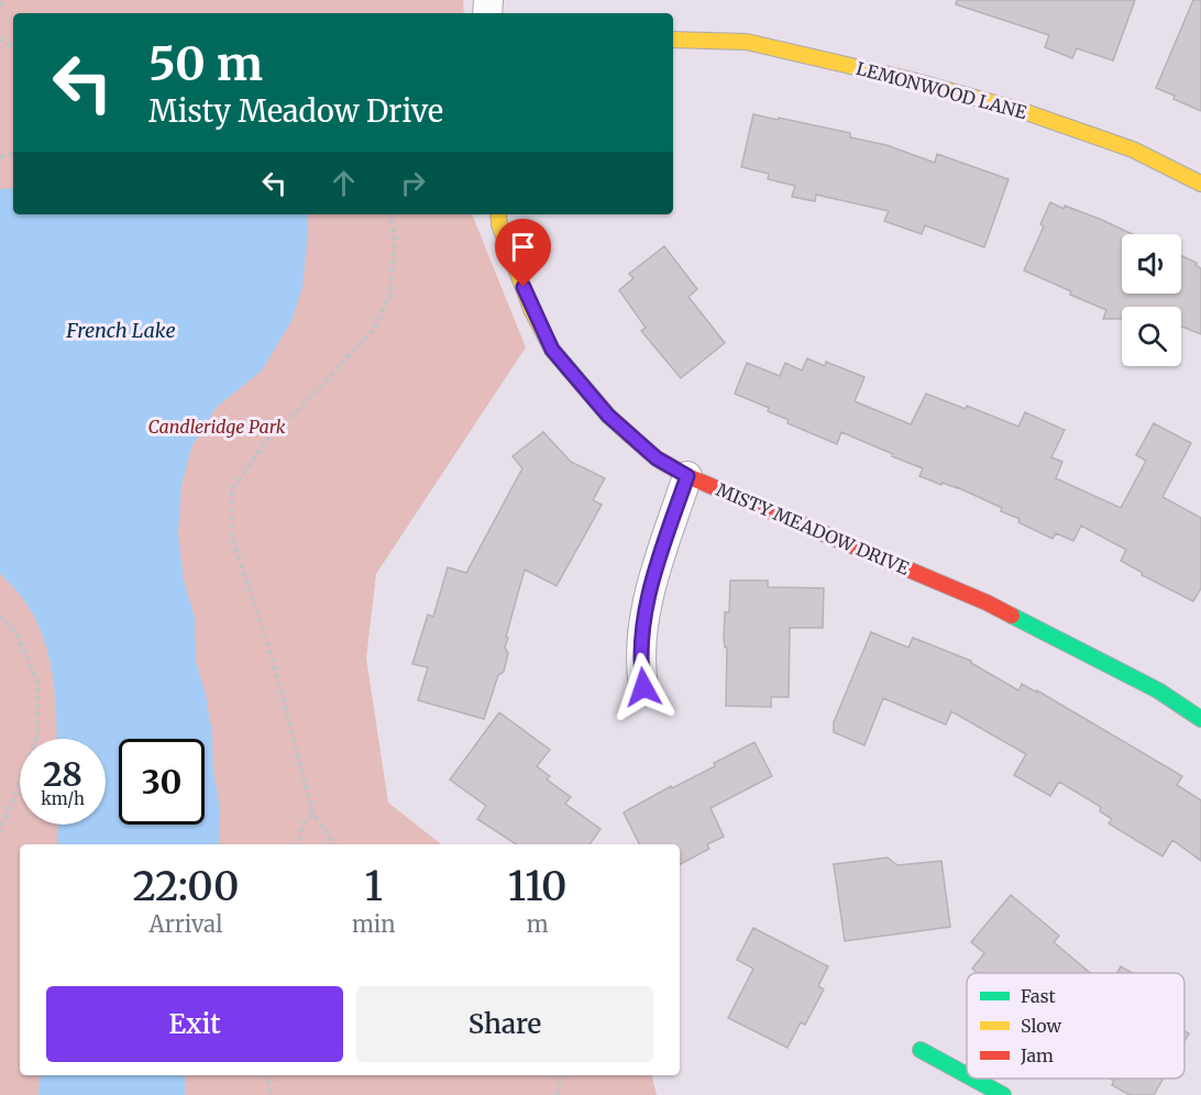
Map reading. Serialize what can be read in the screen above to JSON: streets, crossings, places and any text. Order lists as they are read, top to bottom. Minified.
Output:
{"streets":{"street":["LEMONWOOD LANE","MISTY MEADOW DRIVE"]},"water":["French Lake"],"parks":["Candleridge Park"],"legend":["Fast","Slow","Jam"],"page":{"turn":["50 m","Misty Meadow Drive"],"speed":"28 km/h","limit":"30","eta":["22:00","Arrival","1","min","110","m"],"buttons":["Exit","Share"]}}
